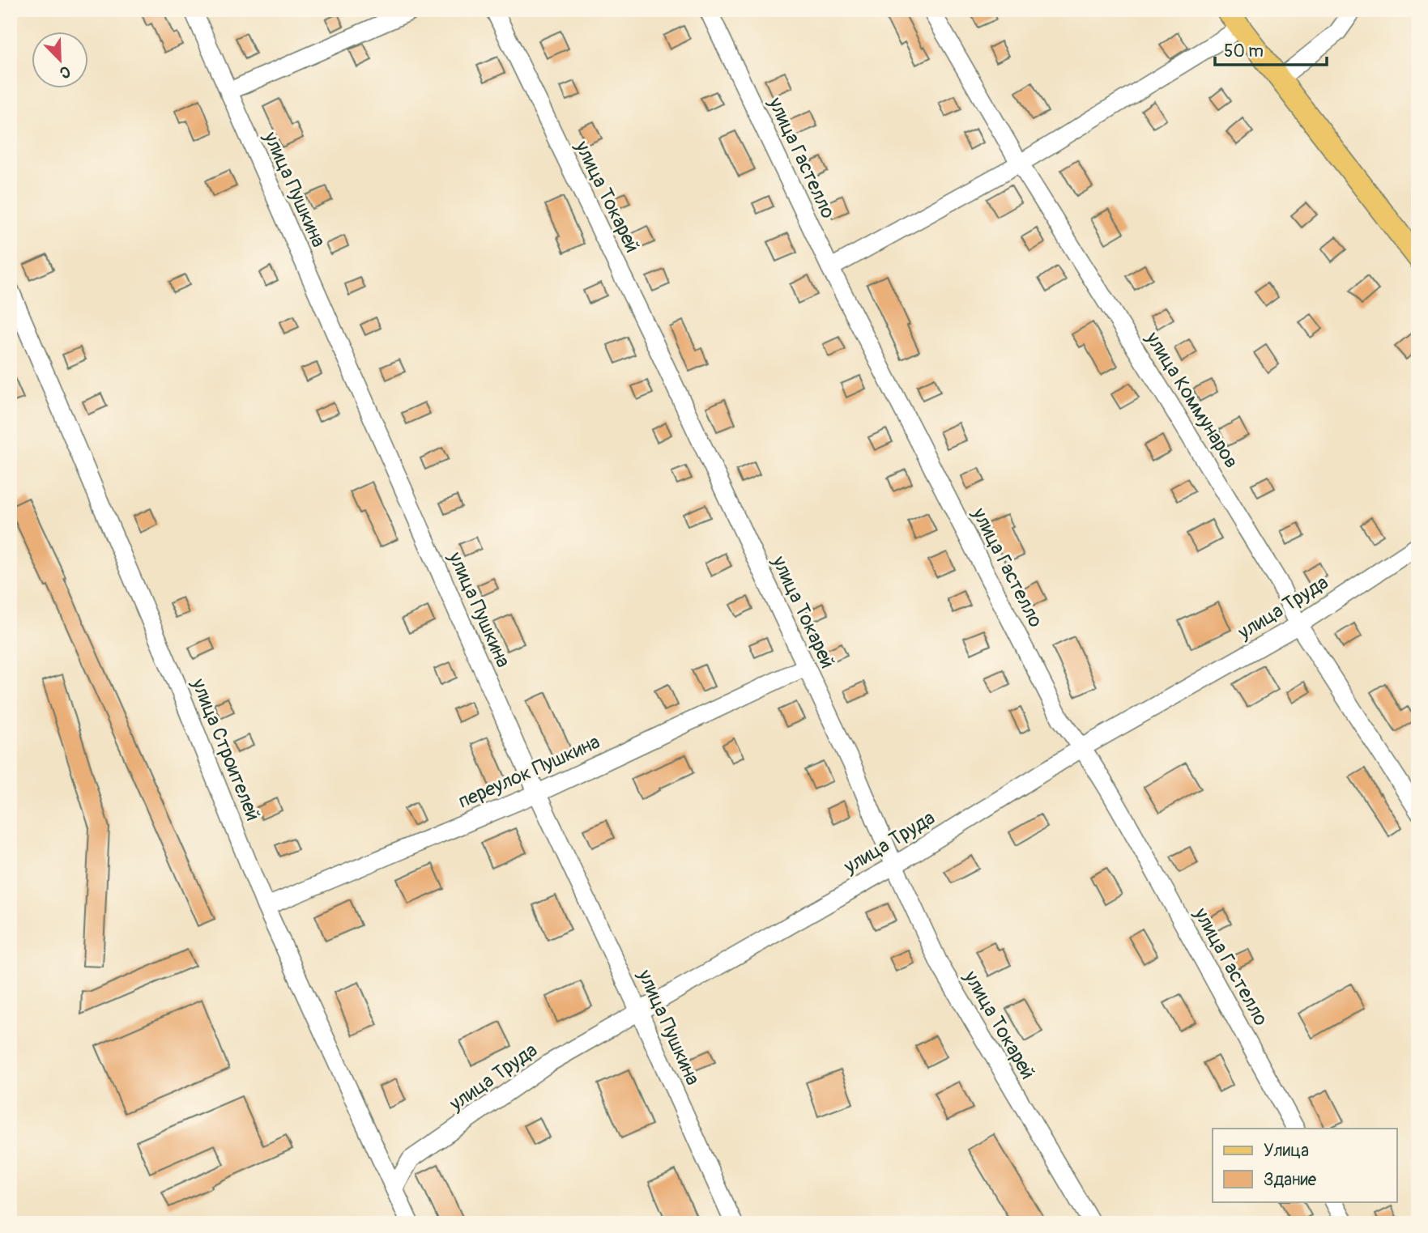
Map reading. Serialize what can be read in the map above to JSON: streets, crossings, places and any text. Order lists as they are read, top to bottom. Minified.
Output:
{"streets":{"street":["улица Гастелло","улица Пушкина","улица Токарей","улица Коммунаров","улица Труда","улица Строителей","переулок Пушкина"]},"crossings":[["улица Гастелло","улица Труда"],["улица Пушкина","улица Труда"],["улица Пушкина","переулок Пушкина"],["улица Токарей","улица Труда"],["улица Токарей","переулок Пушкина"],["улица Коммунаров","улица Труда"],["улица Труда","улица Строителей"],["улица Строителей","переулок Пушкина"]],"legend":["Улица","Здание"],"scale_bar":"50 m","north":"bottom right"}
